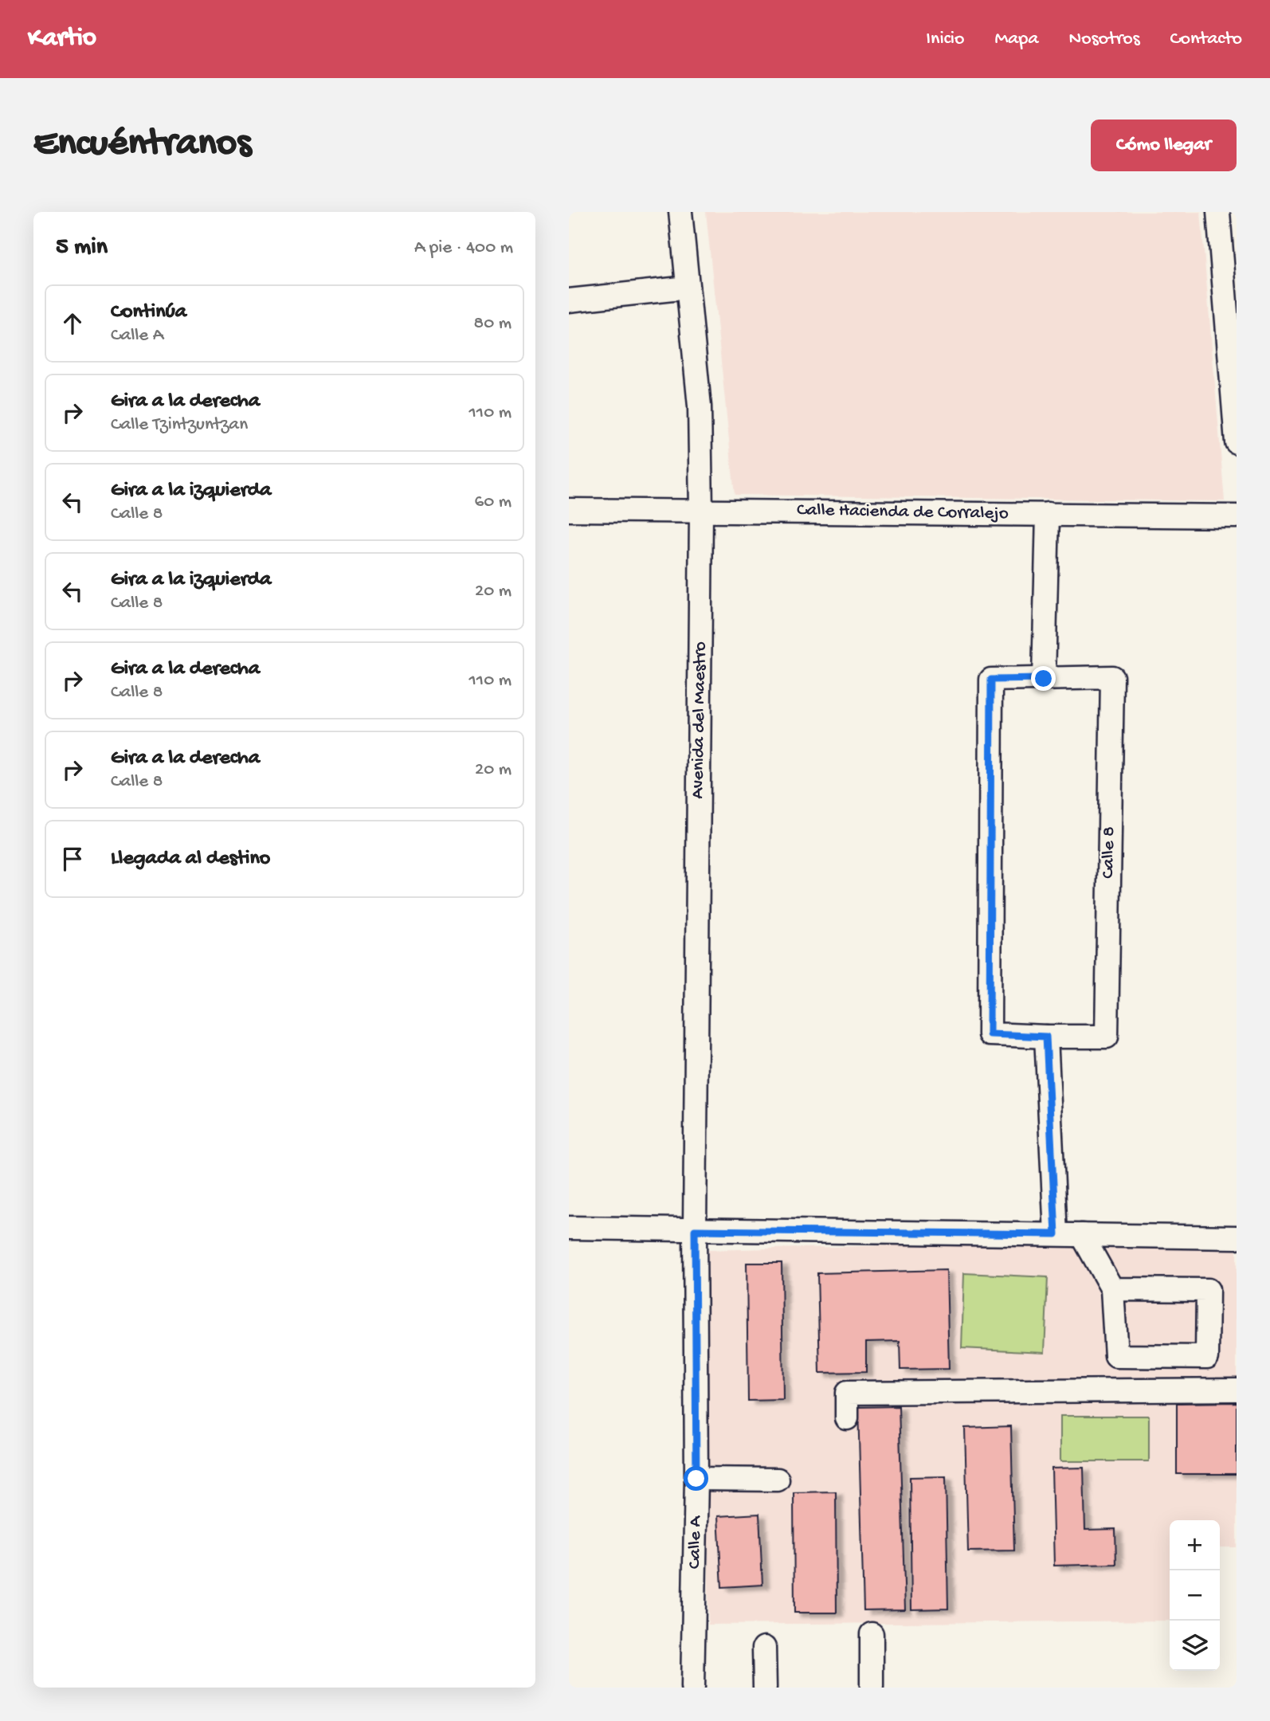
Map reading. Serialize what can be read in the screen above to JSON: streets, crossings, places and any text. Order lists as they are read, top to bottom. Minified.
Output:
{"streets":{"street":["Calle Hacienda de Corralejo","Avenida del Maestro","Calle 8","Calle A"]},"crossings":[["Calle Hacienda de Corralejo","Avenida del Maestro"],["Avenida del Maestro","Calle A"]],"page":{"header":"Kartio","nav":["Inicio","Mapa","Nosotros","Contacto"],"buttons":"Cómo llegar","title":"Encuéntranos","heading":["5 min","A pie · 400 m"],"list":[["Continúa","Calle A","80 m"],["Gira a la derecha","Calle Tzintzuntzan","110 m"],["Gira a la izquierda","Calle 8","60 m"],["Gira a la izquierda","Calle 8","20 m"],["Gira a la derecha","Calle 8","110 m"],["Gira a la derecha","Calle 8","20 m"],"Llegada al destino"],"map_buttons":["+","−"]}}
